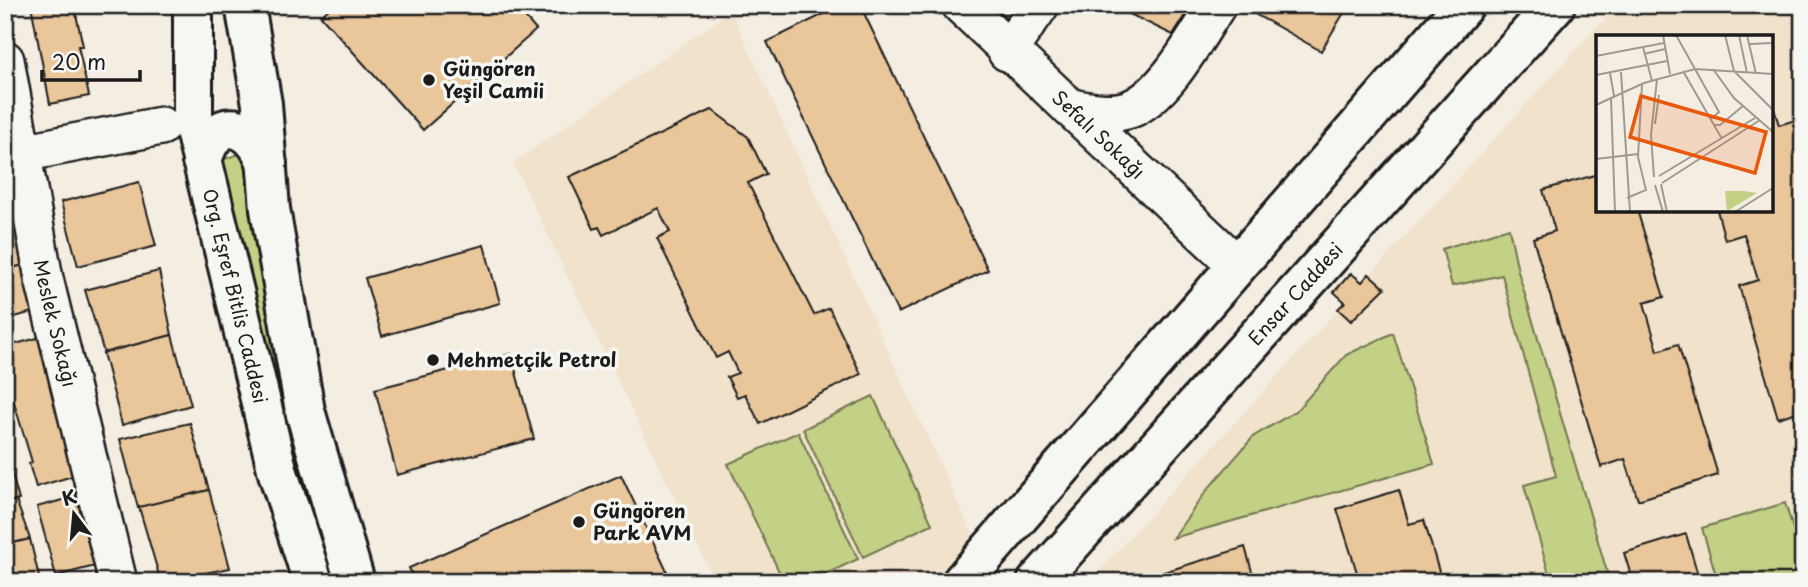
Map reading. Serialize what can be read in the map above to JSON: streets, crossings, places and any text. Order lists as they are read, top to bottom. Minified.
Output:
{"streets":{"street":["Sefalı Sokağı","Ensar Caddesi","Org. Eşref Bitlis Caddesi","Meslek Sokağı"]},"places":["Güngören Yeşil Camii","Mehmetçik Petrol","Güngören Park AVM"],"scale_bar":"20 m","north":"top"}
